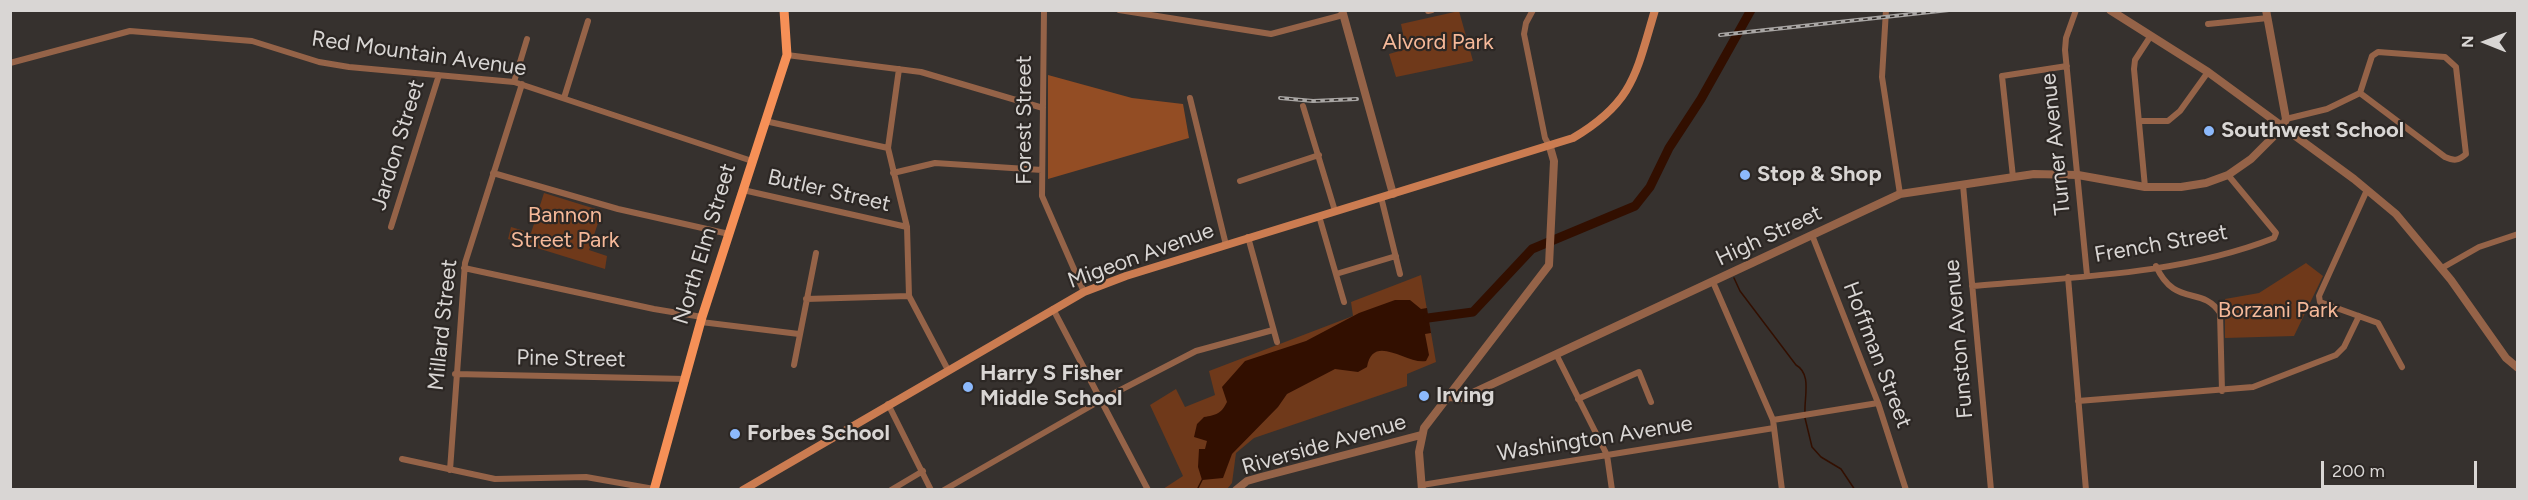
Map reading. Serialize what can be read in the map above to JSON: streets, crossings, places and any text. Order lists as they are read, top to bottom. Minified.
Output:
{"streets":{"main road":["North Elm Street","Migeon Avenue"],"street":["Red Mountain Avenue","Forest Street","Turner Avenue","Jardon Street","Butler Street","High Street","French Street","Millard Street","Funston Avenue","Hoffman Street","Pine Street","Washington Avenue","Riverside Avenue"]},"crossings":[["Red Mountain Avenue","Jardon Street"],["Red Mountain Avenue","North Elm Street"],["Red Mountain Avenue","Millard Street"],["Forest Street","Migeon Avenue"],["Turner Avenue","High Street"],["Turner Avenue","French Street"],["Butler Street","North Elm Street"],["High Street","French Street"],["High Street","Funston Avenue"],["High Street","Hoffman Street"],["North Elm Street","Pine Street"],["French Street","Funston Avenue"],["Millard Street","Pine Street"]],"parks":["Alvord Park","Bannon Street Park","Borzani Park"],"places":["Southwest School","Stop & Shop","Harry S Fisher Middle School","Irving","Forbes School"],"scale_bar":"200 m","north":"left"}
